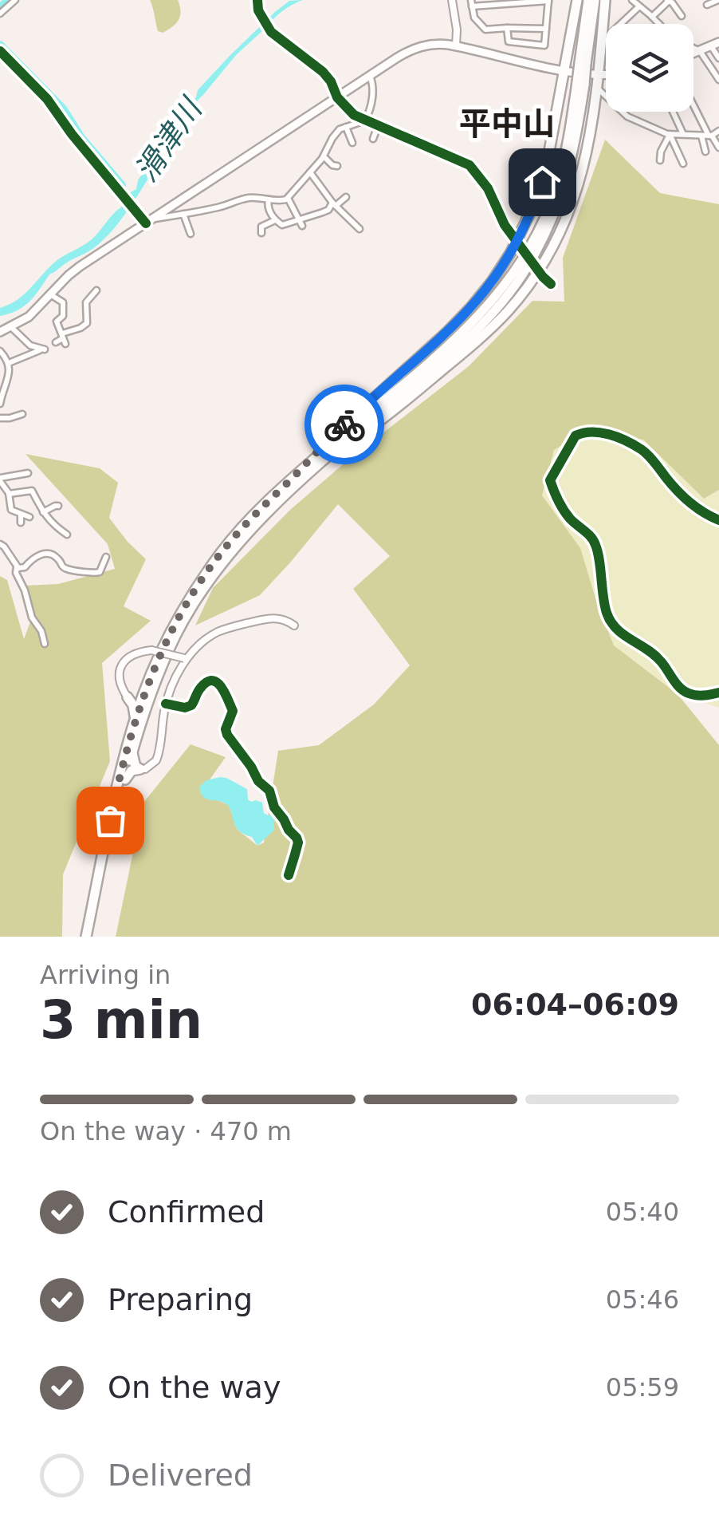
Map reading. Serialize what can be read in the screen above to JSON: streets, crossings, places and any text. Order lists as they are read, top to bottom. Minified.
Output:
{"districts":["平中山"],"water":["滑津川"],"page":{"heading":["3 min","Arriving in","06:04–06:09"],"bar":"On the way · 470 m","list":[["Confirmed","05:40"],["Preparing","05:46"],["On the way","05:59"],"Delivered"]}}
